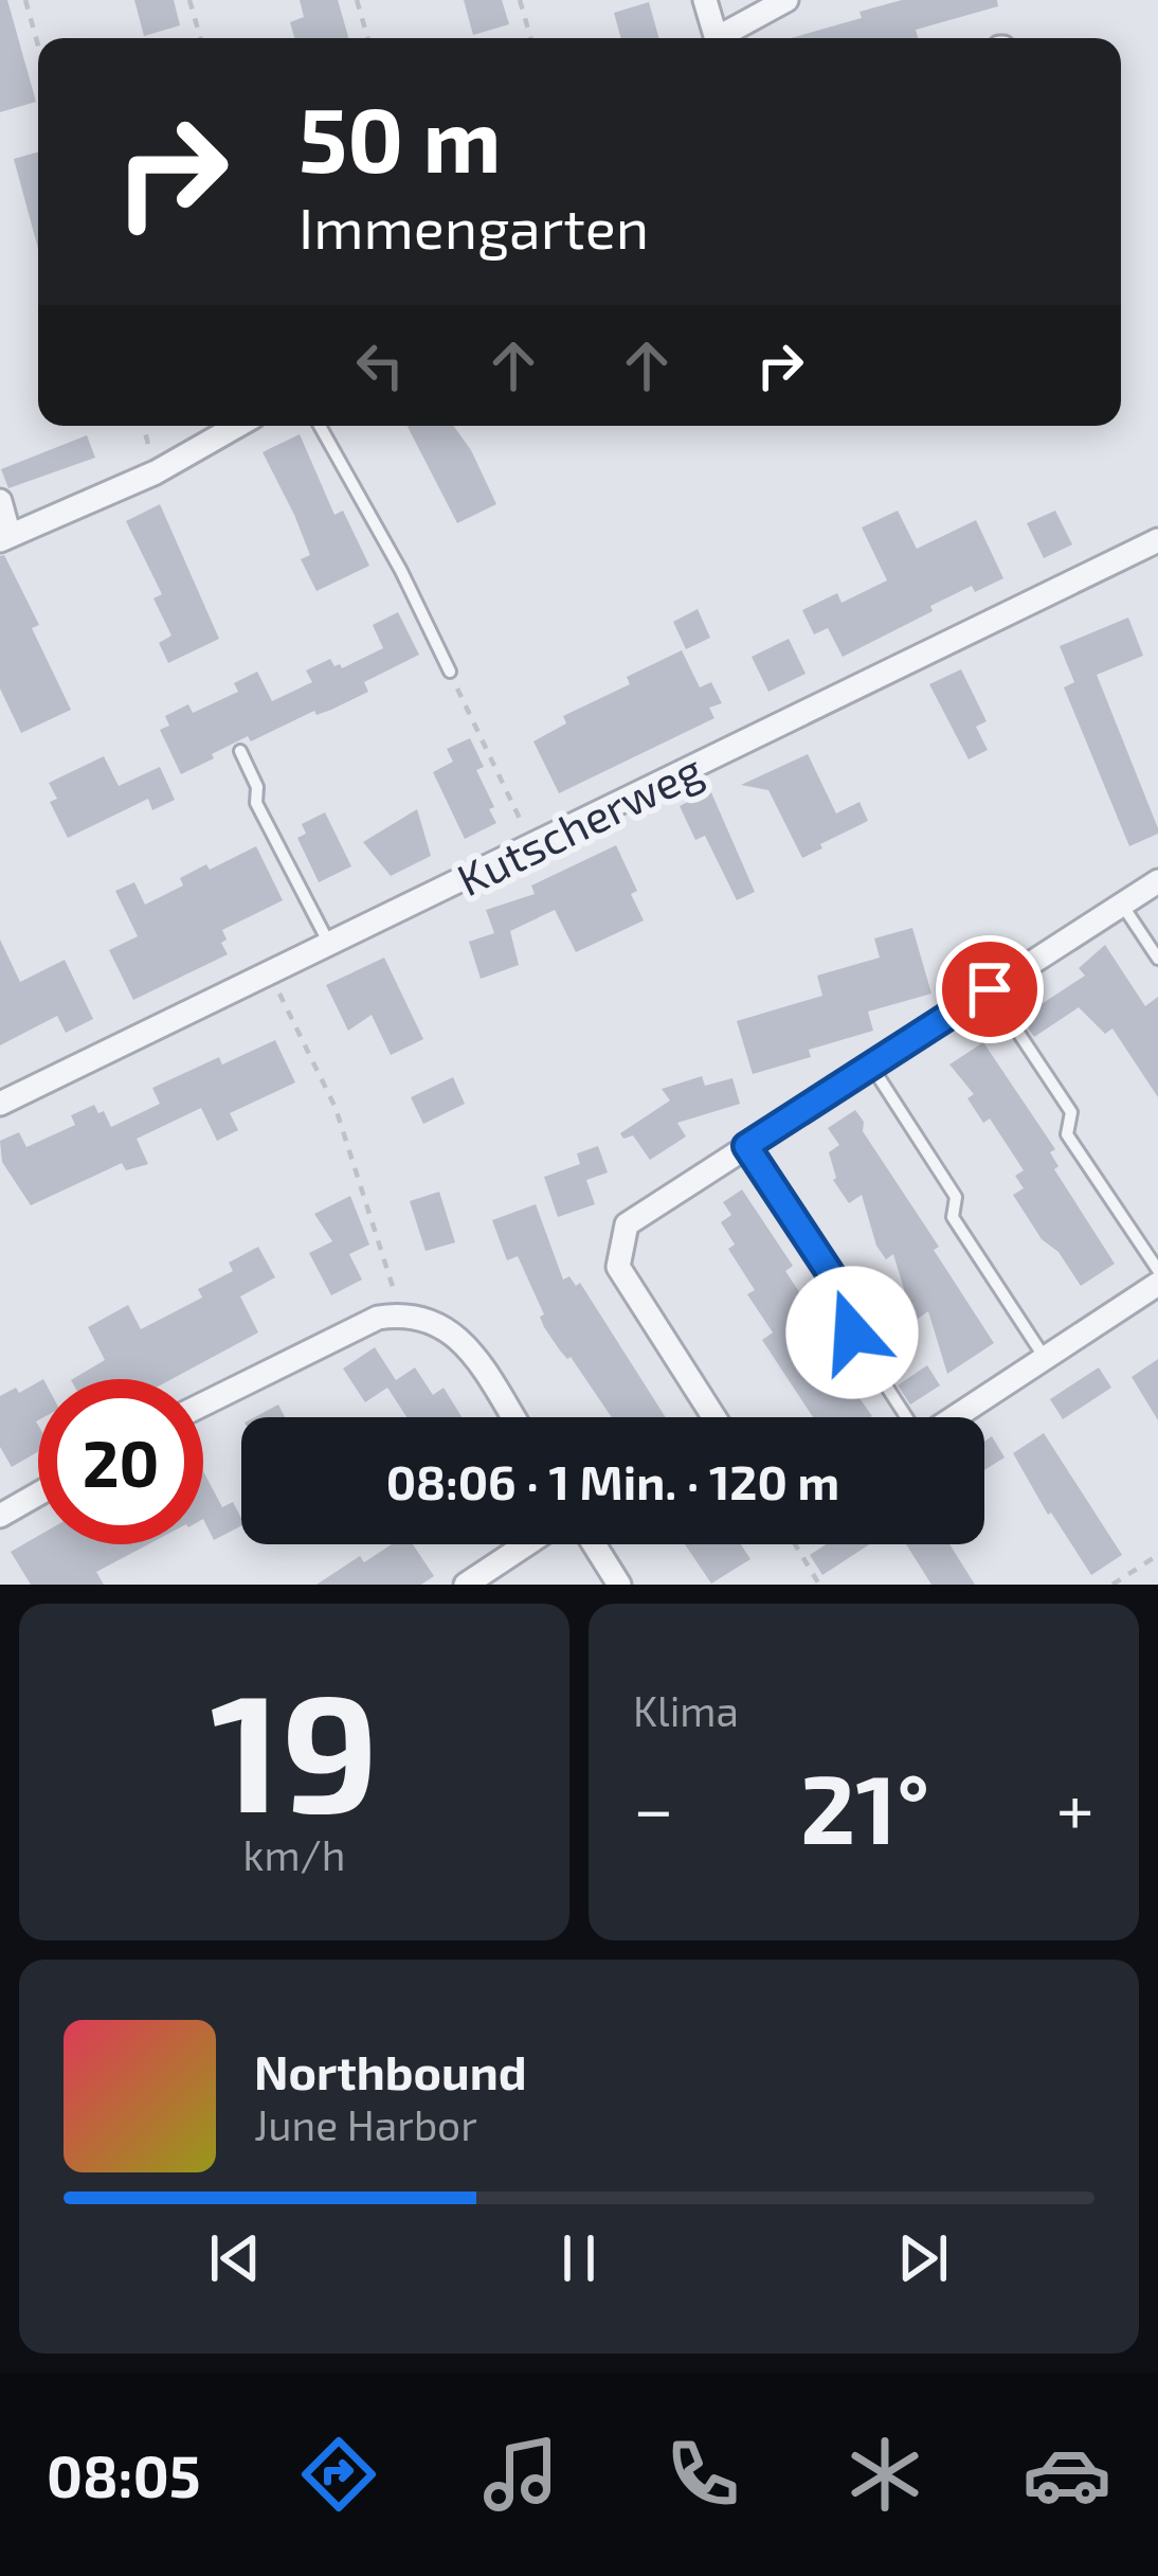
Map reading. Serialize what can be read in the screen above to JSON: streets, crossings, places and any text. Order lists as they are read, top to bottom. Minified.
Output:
{"streets":{"street":["Kutscherweg"]},"page":{"turn":["50 m","Immengarten"],"limit":"20","trip":"08:06 · 1 Min. · 120 m","tile":[["19","km/h"],"Klima"],"heat":["−","21°","+"],"song":["Northbound","June Harbor"],"tabs":"08:05"}}
